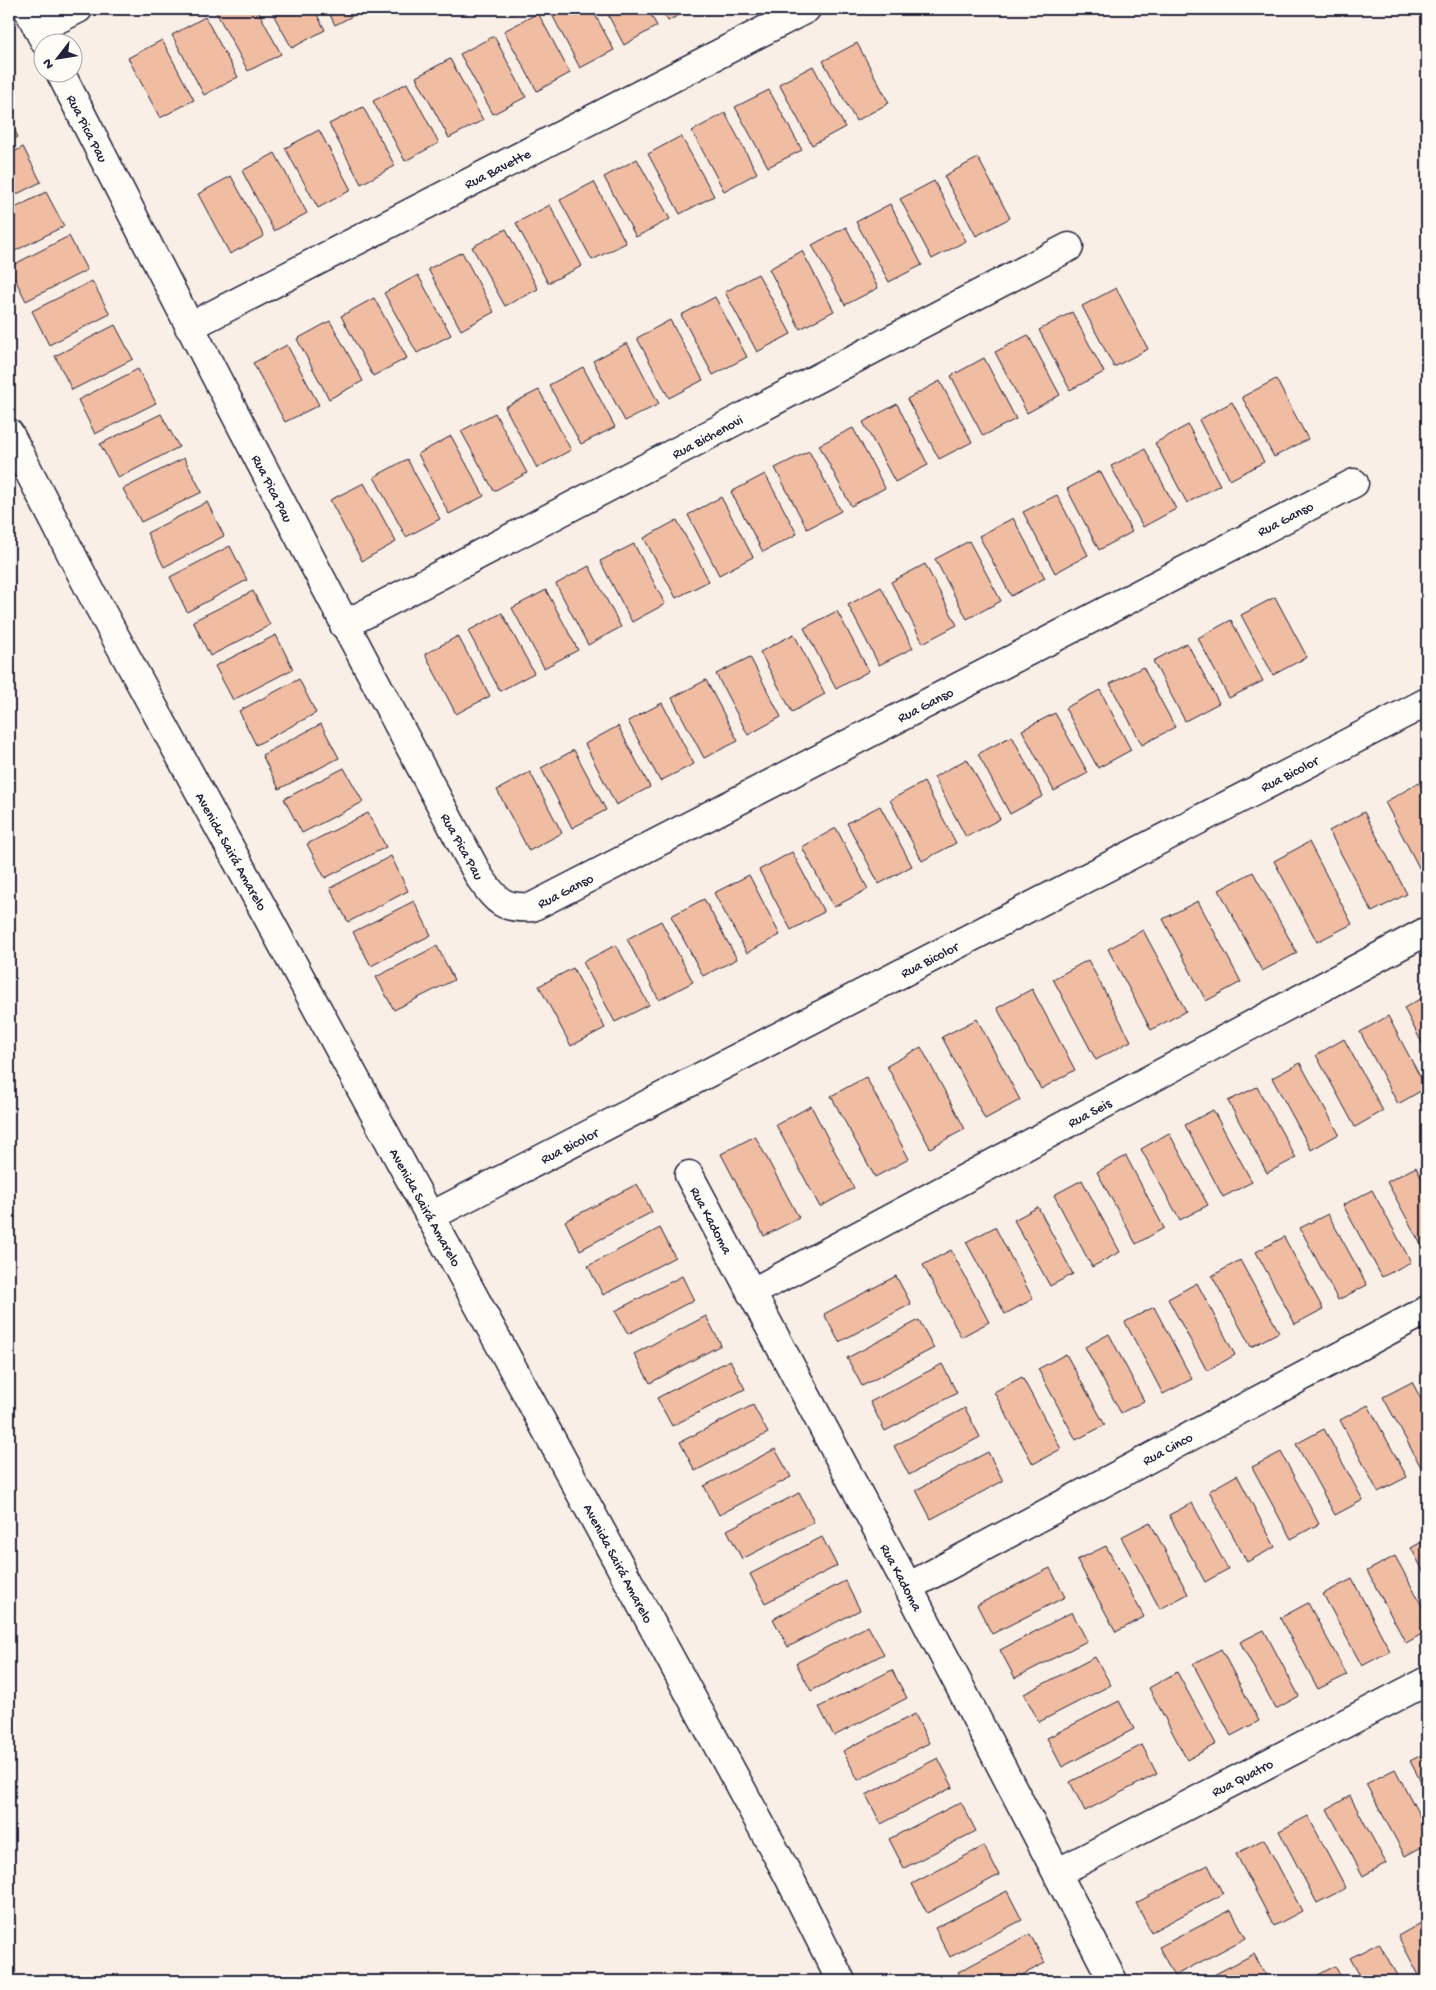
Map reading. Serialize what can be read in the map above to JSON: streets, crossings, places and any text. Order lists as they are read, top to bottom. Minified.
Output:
{"streets":{"street":["Rua Pica Pau","Rua Bavette","Rua Bichenovi","Rua Ganso","Rua Bicolor","Avenida Sairá Amarelo","Rua Seis","Rua Kadoma","Rua Cinco","Rua Quatro"]},"crossings":[["Rua Pica Pau","Rua Bavette"],["Rua Pica Pau","Rua Bichenovi"],["Rua Pica Pau","Rua Ganso"],["Rua Bicolor","Avenida Sairá Amarelo"],["Rua Seis","Rua Kadoma"],["Rua Kadoma","Rua Cinco"],["Rua Kadoma","Rua Quatro"]],"north":"bottom left"}
